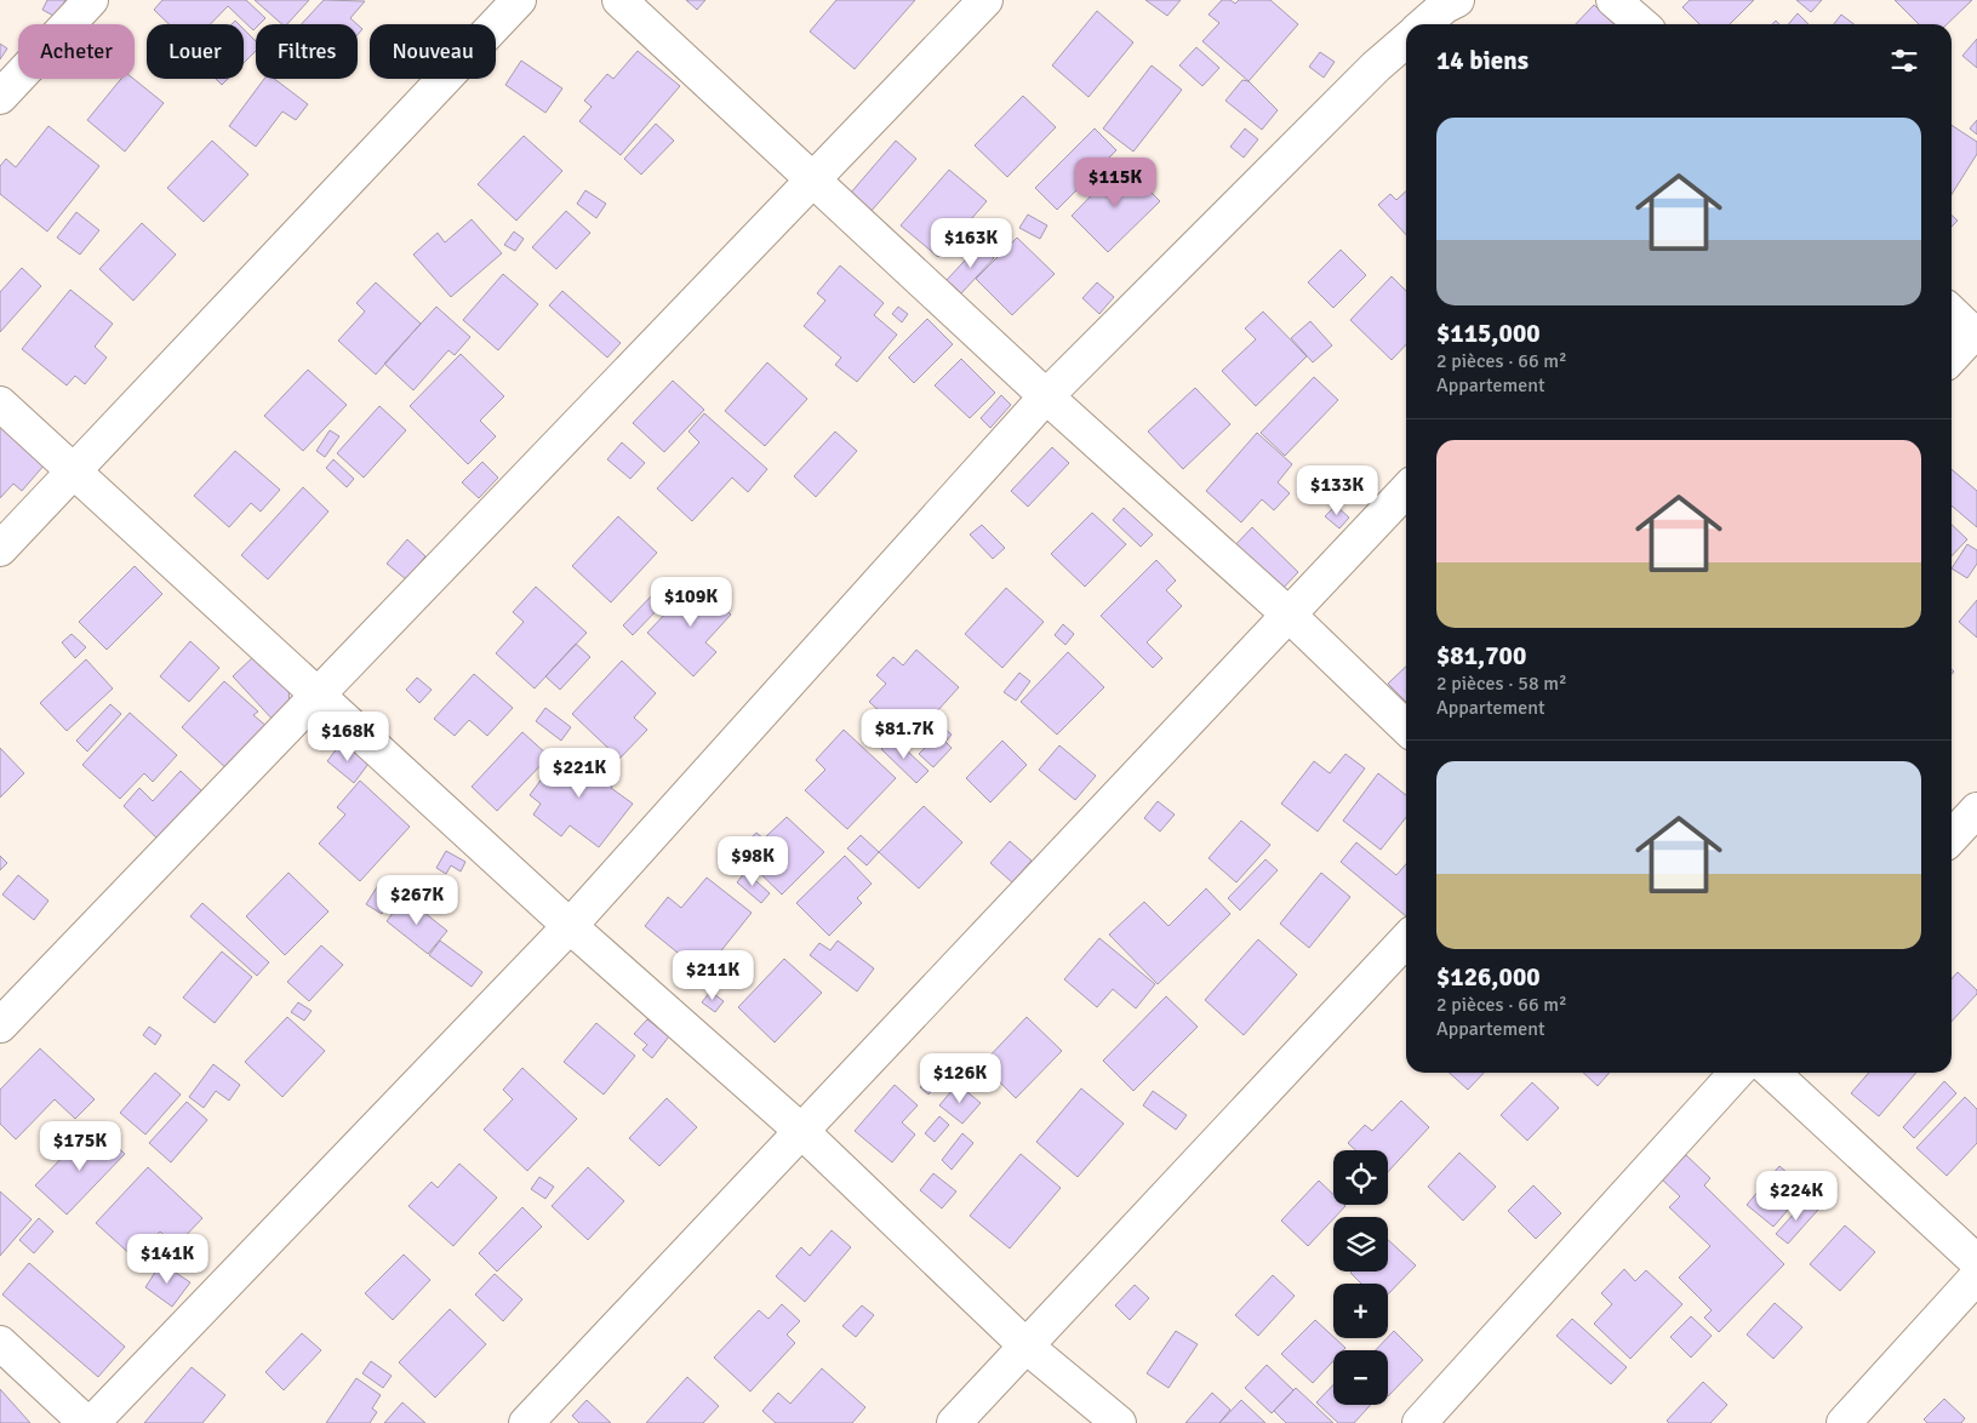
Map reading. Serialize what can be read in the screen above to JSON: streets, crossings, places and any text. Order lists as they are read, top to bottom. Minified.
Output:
{"page":{"chip":["Acheter","Louer","Filtres","Nouveau"],"heading":"14 biens","list":[{"name":"$115,000","note":"2 pièces · 66 m² · Appartement"},{"name":"$81,700","note":"2 pièces · 58 m² · Appartement"},{"name":"$126,000","note":"2 pièces · 66 m² · Appartement"}],"price":["$115K","$163K","$133K","$109K","$81.7K","$168K","$221K","$98K","$267K","$211K","$126K","$175K","$224K","$141K"],"map_buttons":["+","−"]}}
